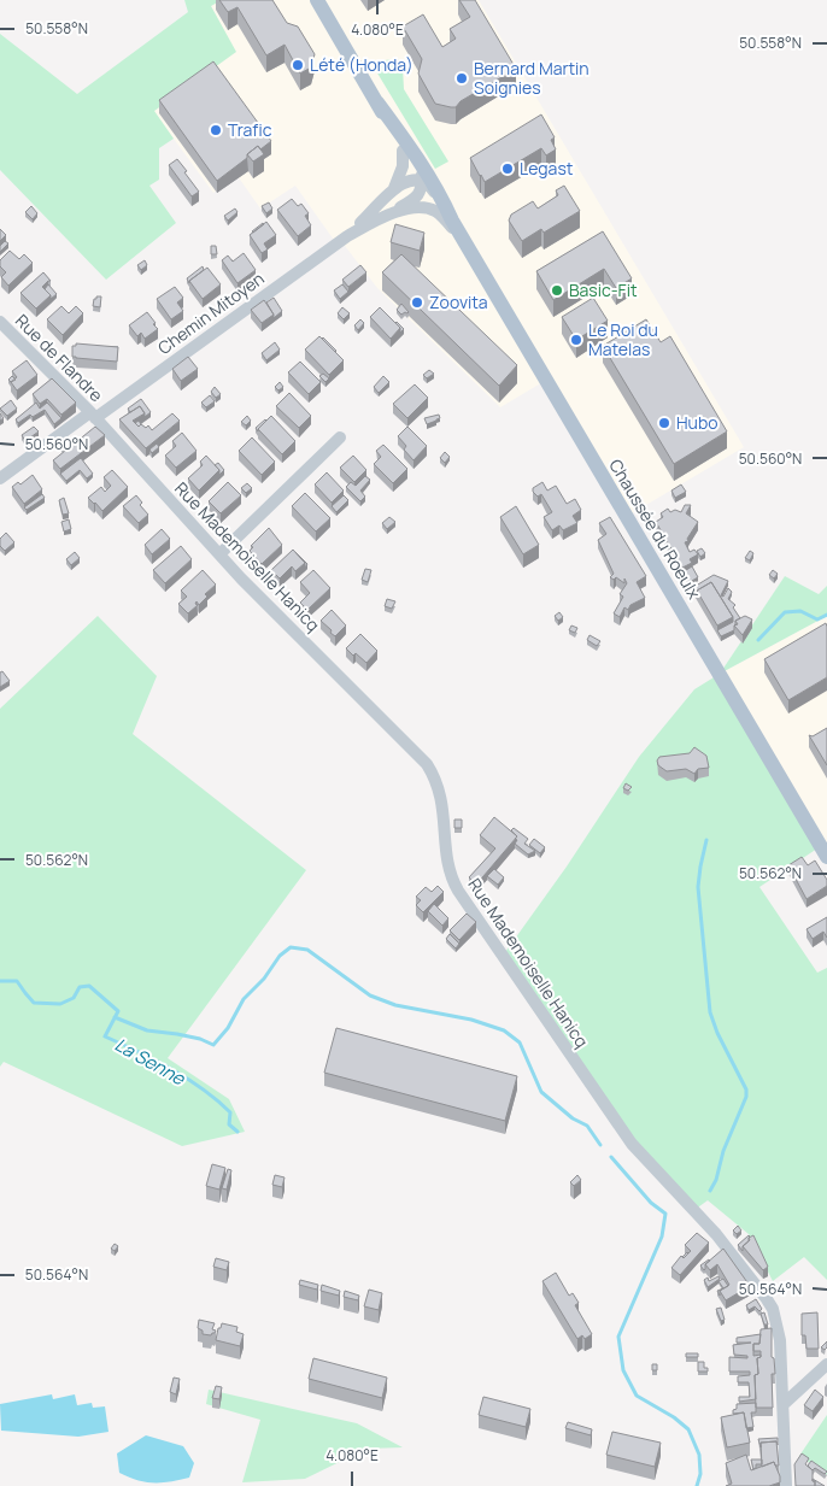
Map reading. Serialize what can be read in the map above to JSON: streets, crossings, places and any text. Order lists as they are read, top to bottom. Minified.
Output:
{"streets":{"main road":["Chaussée du Roeulx"],"street":["Chemin Mitoyen","Rue de Flandre","Rue Mademoiselle Hanicq"]},"crossings":[["Chemin Mitoyen","Rue de Flandre"],["Chemin Mitoyen","Rue Mademoiselle Hanicq"],["Rue de Flandre","Rue Mademoiselle Hanicq"]],"water":["La Senne"],"places":["Lété (Honda)","Bernard Martin Soignies","Trafic","Legast","Basic-Fit","Zoovita","Le Roi du Matelas","Hubo"],"coordinates":["50.558°N","4.080°E","50.560°N","50.562°N","50.564°N"]}
